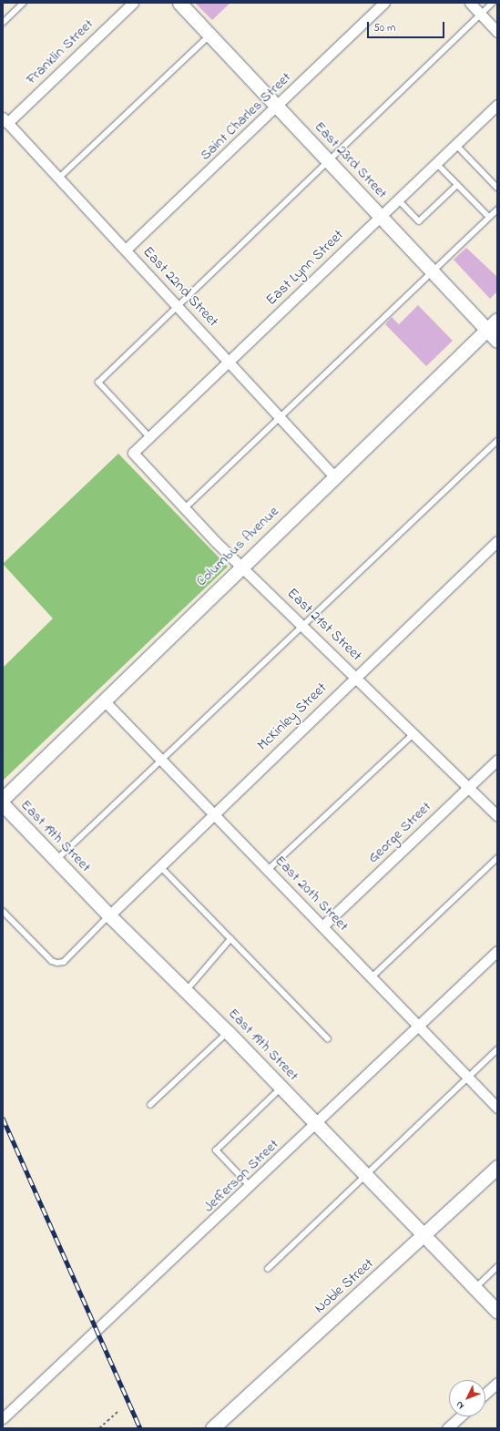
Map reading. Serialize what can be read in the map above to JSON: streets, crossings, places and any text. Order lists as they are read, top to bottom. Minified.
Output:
{"streets":{"street":["Franklin Street","Saint Charles Street","East 23rd Street","East Lynn Street","East 22nd Street","Columbus Avenue","East 21st Street","McKinley Street","George Street","East 19th Street","East 20th Street","Jefferson Street","Noble Street"]},"crossings":[["Franklin Street","East 22nd Street"],["Saint Charles Street","East 23rd Street"],["Saint Charles Street","East 22nd Street"],["East 23rd Street","East Lynn Street"],["East 23rd Street","Columbus Avenue"],["East Lynn Street","East 22nd Street"],["East Lynn Street","East 21st Street"],["East 22nd Street","Columbus Avenue"],["Columbus Avenue","East 21st Street"],["Columbus Avenue","East 20th Street"],["East 21st Street","McKinley Street"],["East 21st Street","George Street"],["McKinley Street","East 19th Street"],["McKinley Street","East 20th Street"],["George Street","East 20th Street"],["East 19th Street","Jefferson Street"],["East 19th Street","Noble Street"],["East 20th Street","Jefferson Street"]],"scale_bar":"50 m","north":"bottom left"}
